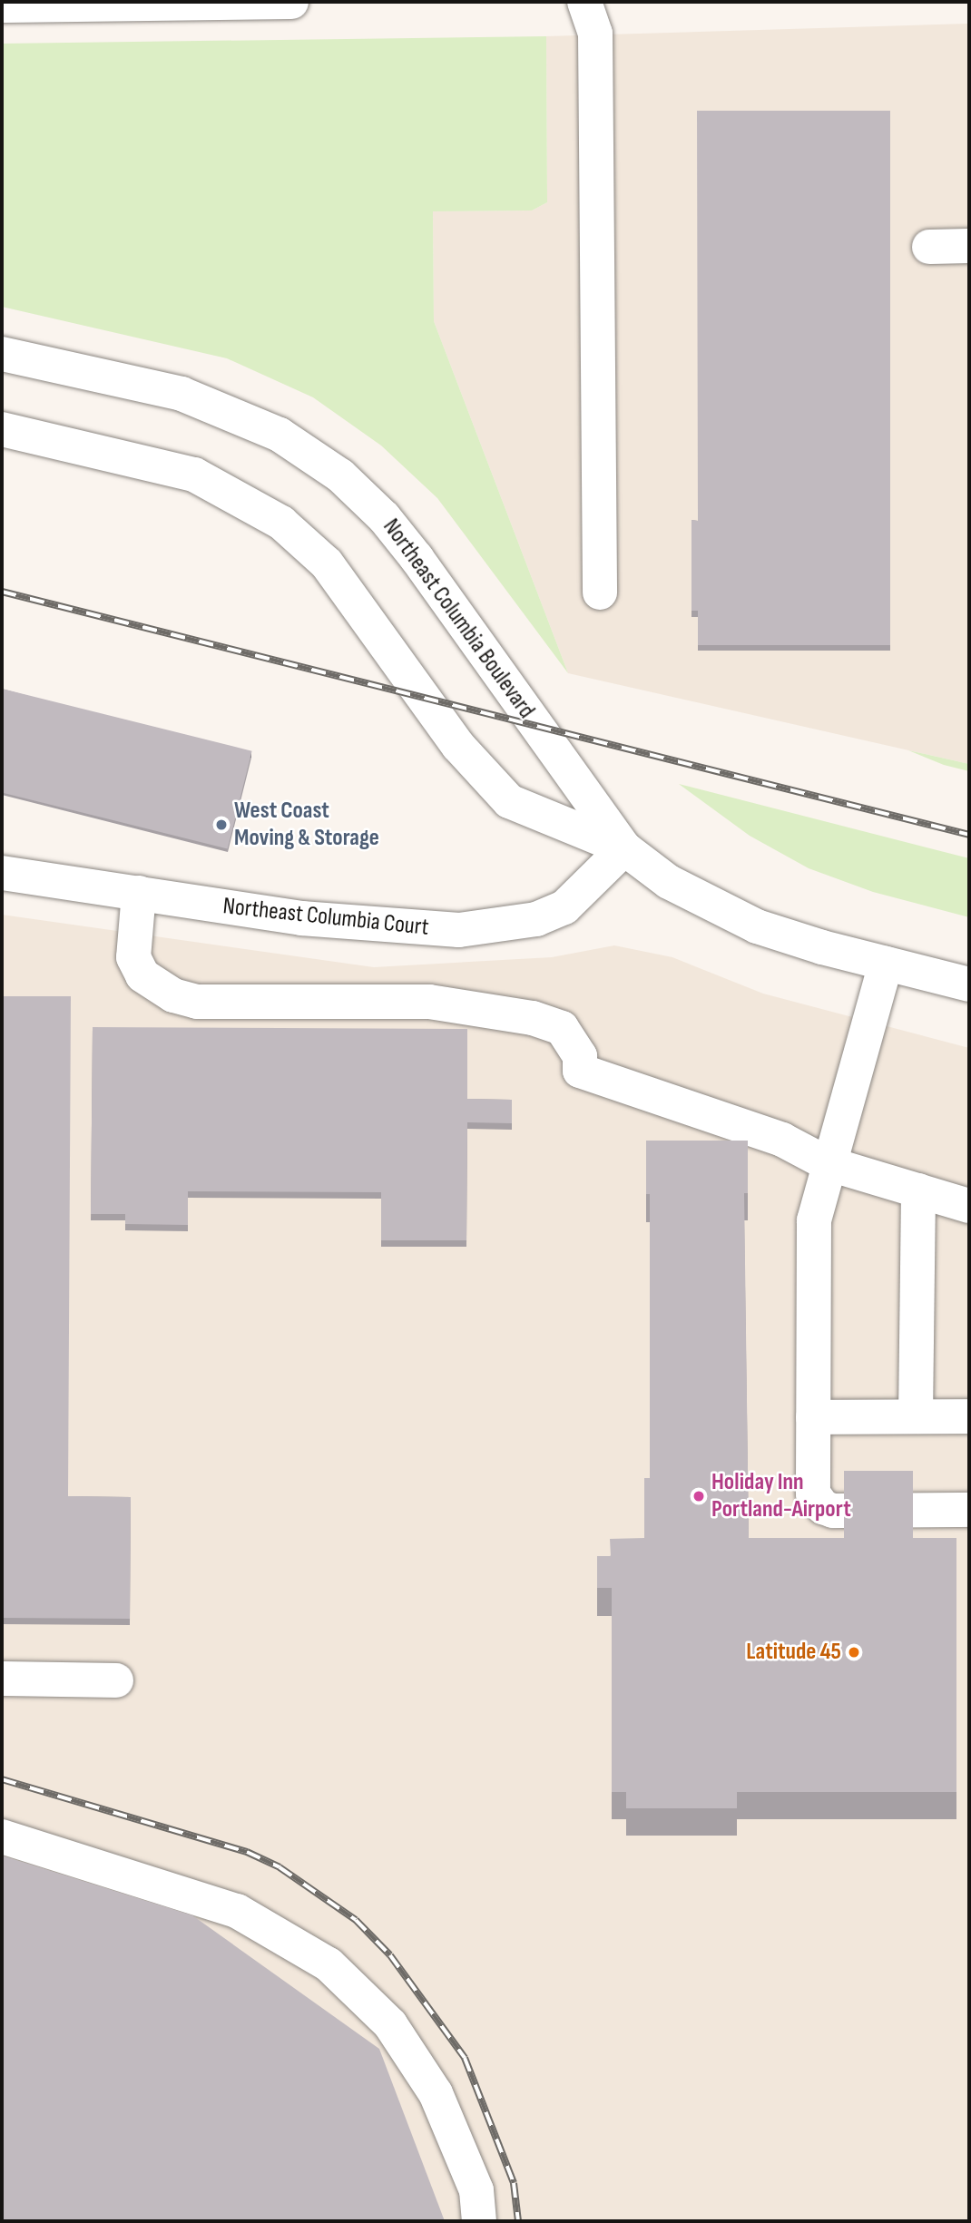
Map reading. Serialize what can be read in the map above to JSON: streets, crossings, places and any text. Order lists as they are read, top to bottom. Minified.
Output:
{"streets":{"main road":["Northeast Columbia Boulevard","Northeast Columbia Court"]},"crossings":[["Northeast Columbia Boulevard","Northeast Columbia Court"]],"places":["West Coast Moving & Storage","Holiday Inn Portland-Airport","Latitude 45"]}
